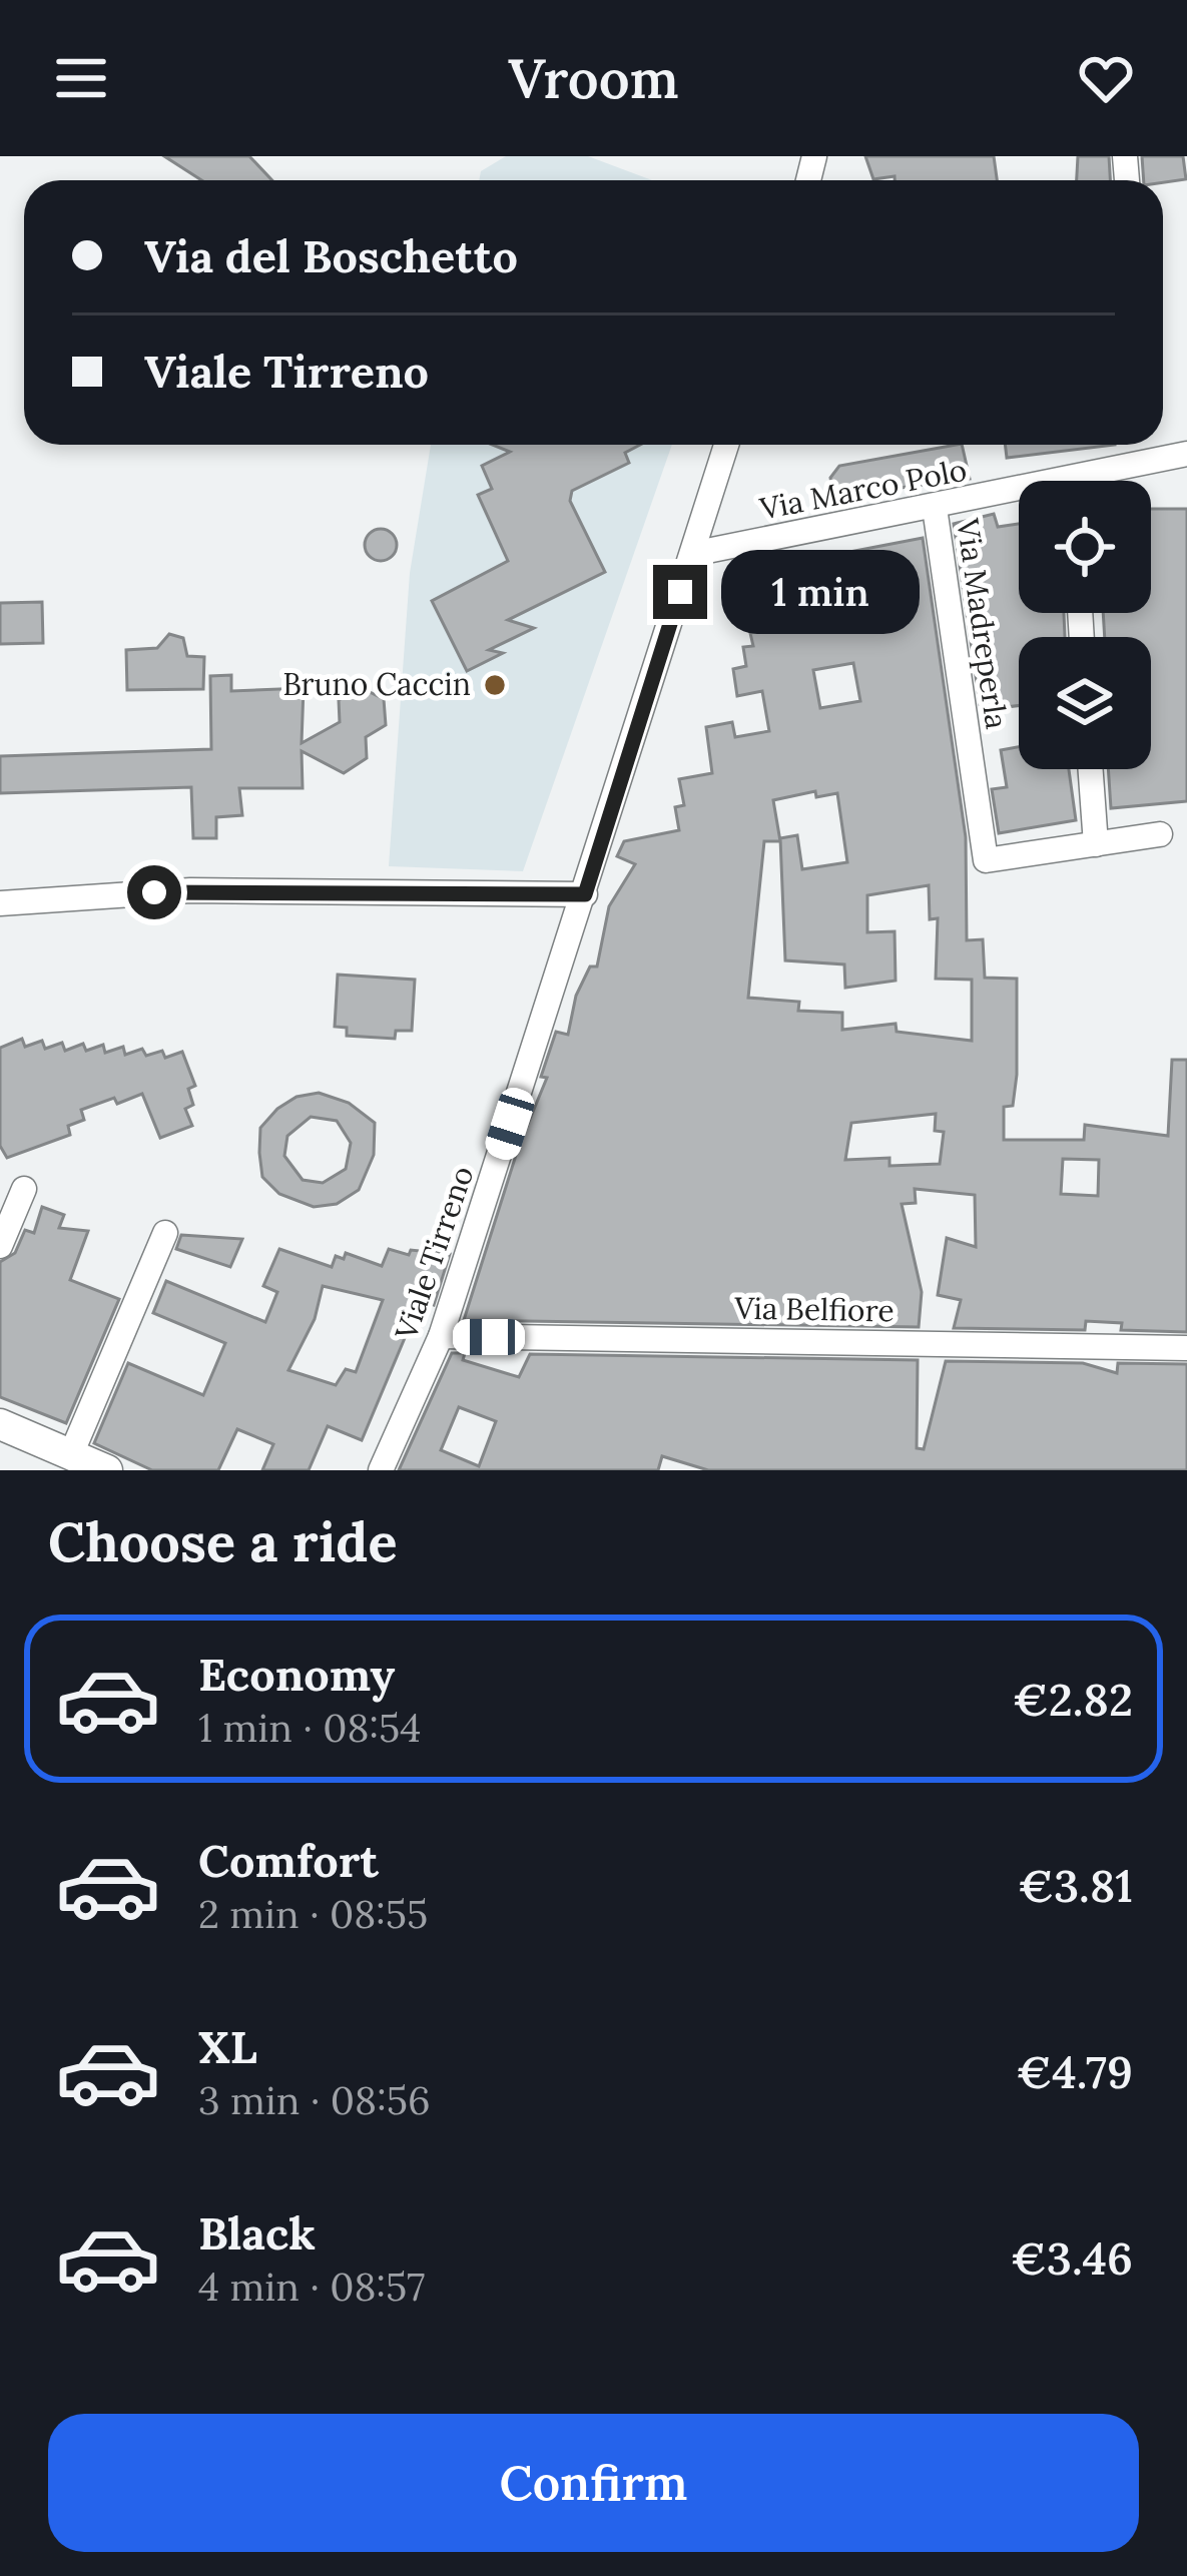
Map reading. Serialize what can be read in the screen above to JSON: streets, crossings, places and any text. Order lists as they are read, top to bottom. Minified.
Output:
{"streets":{"street":["Via Marco Polo","Via Madreperla","Viale Tirreno","Via Belfiore"]},"crossings":[["Via Marco Polo","Via Madreperla"],["Via Marco Polo","Viale Tirreno"],["Viale Tirreno","Via Belfiore"]],"places":["Bruno Caccin"],"page":{"header":"Vroom","banner":["Via del Boschetto","Viale Tirreno"],"bubble":"1 min","heading":"Choose a ride","list":[{"name":"Economy","note":"1 min · 08:54","value":"€2.82"},{"name":"Comfort","note":"2 min · 08:55","value":"€3.81"},{"name":"XL","note":"3 min · 08:56","value":"€4.79"},{"name":"Black","note":"4 min · 08:57","value":"€3.46"}],"buttons":"Confirm"}}
